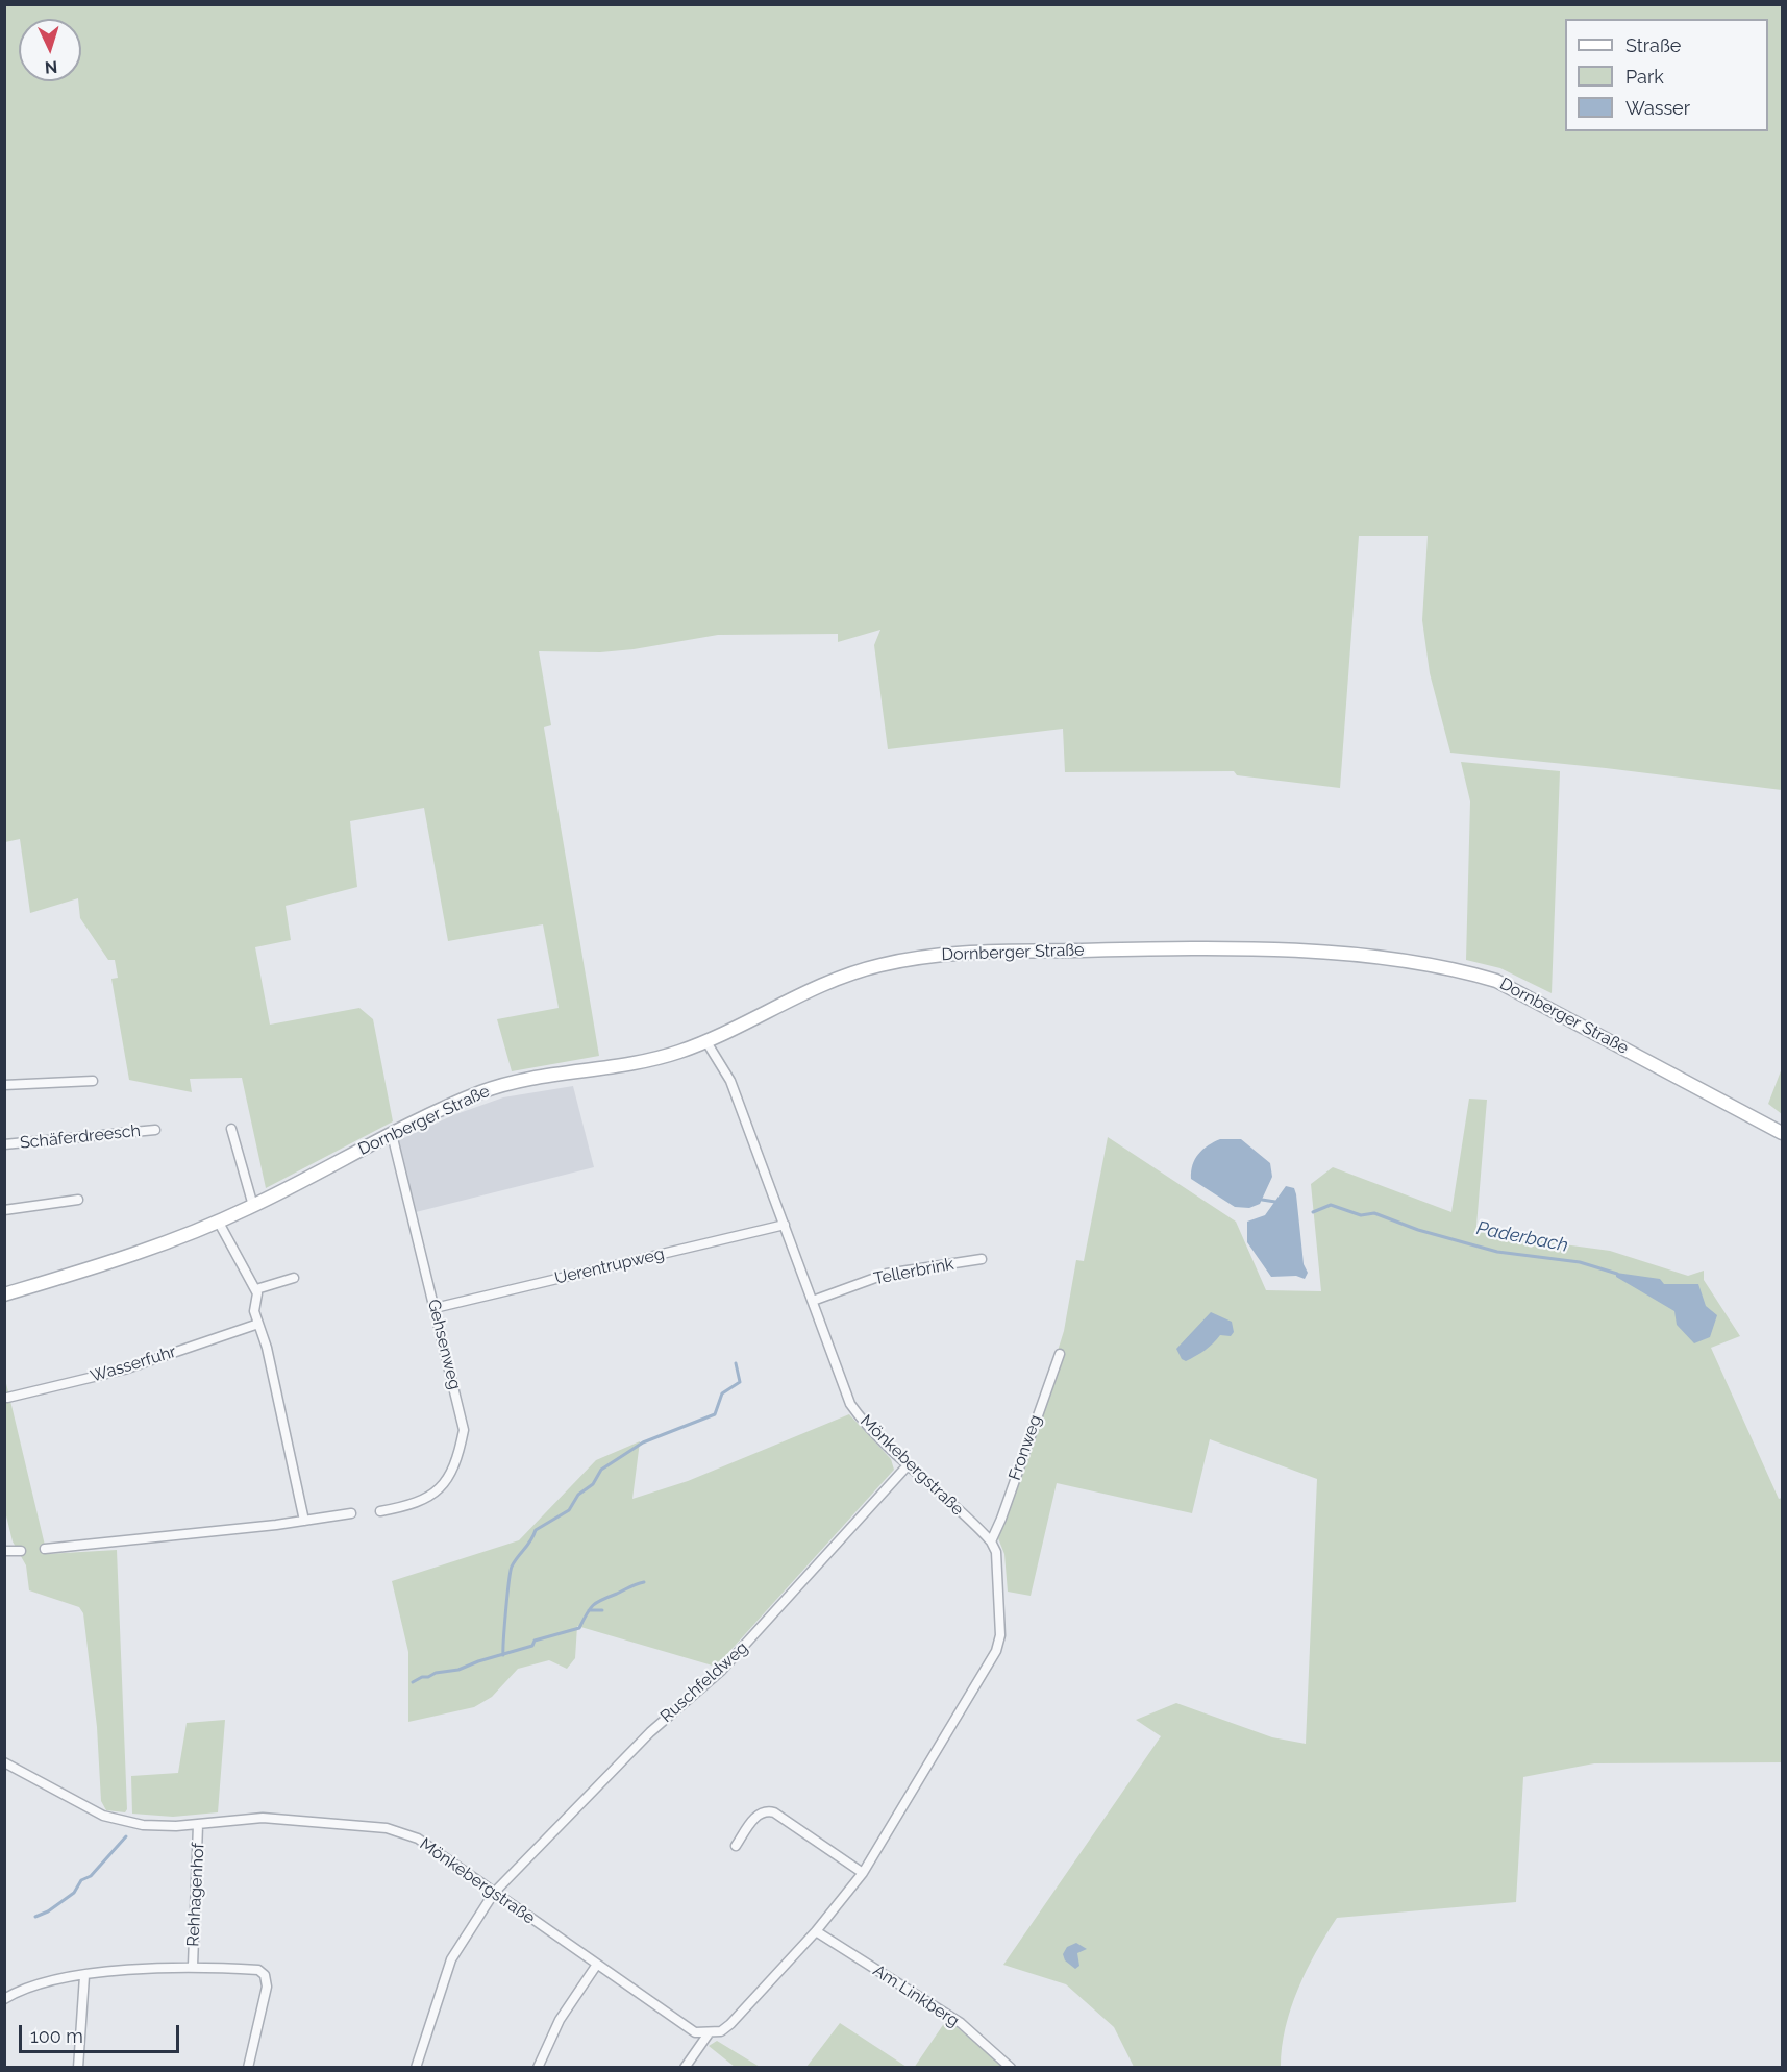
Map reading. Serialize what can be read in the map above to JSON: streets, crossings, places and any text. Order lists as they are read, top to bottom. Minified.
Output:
{"streets":{"main road":["Dornberger Straße"],"street":["Schäferdreesch","Uerentrupweg","Tellerbrink","Gehsenweg","Wasserfuhr","Fronweg","Mönkebergstraße","Ruschfeldweg","Rehhagenhof","Am Linkberg"]},"crossings":[["Dornberger Straße","Gehsenweg"],["Dornberger Straße","Mönkebergstraße"],["Uerentrupweg","Gehsenweg"],["Uerentrupweg","Mönkebergstraße"],["Tellerbrink","Mönkebergstraße"],["Fronweg","Mönkebergstraße"],["Mönkebergstraße","Ruschfeldweg"],["Mönkebergstraße","Rehhagenhof"]],"water":["Paderbach"],"legend":["Straße","Park","Wasser"],"scale_bar":"100 m","north":"bottom"}
